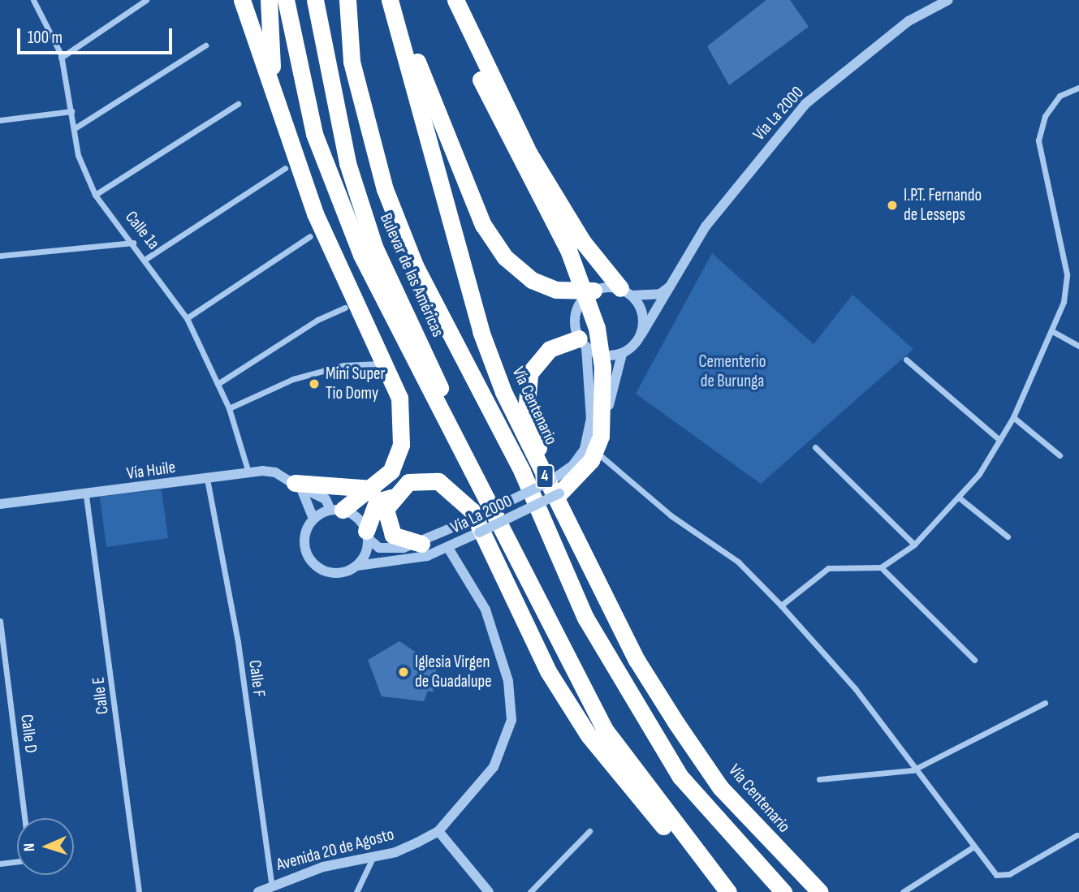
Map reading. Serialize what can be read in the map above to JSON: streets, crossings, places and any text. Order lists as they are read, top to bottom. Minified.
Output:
{"streets":{"highway":["Bulevar de las Américas","Vía Centenario","4"],"street":["Vía La 2000","Calle 1a","Vía Huile","Calle F","Calle E","Calle D","Avenida 20 de Agosto"]},"crossings":[["Vía La 2000","Vía Centenario"],["Vía La 2000","Vía Huile"],["Vía La 2000","Avenida 20 de Agosto"],["Calle 1a","Vía Huile"],["Vía Huile","Calle F"],["Vía Huile","Calle E"],["Calle F","Avenida 20 de Agosto"]],"parks":["Cementerio de Burunga"],"places":["I.P.T. Fernando de Lesseps","Mini Super Tio Domy","Iglesia Virgen de Guadalupe"],"scale_bar":"100 m","north":"left"}
